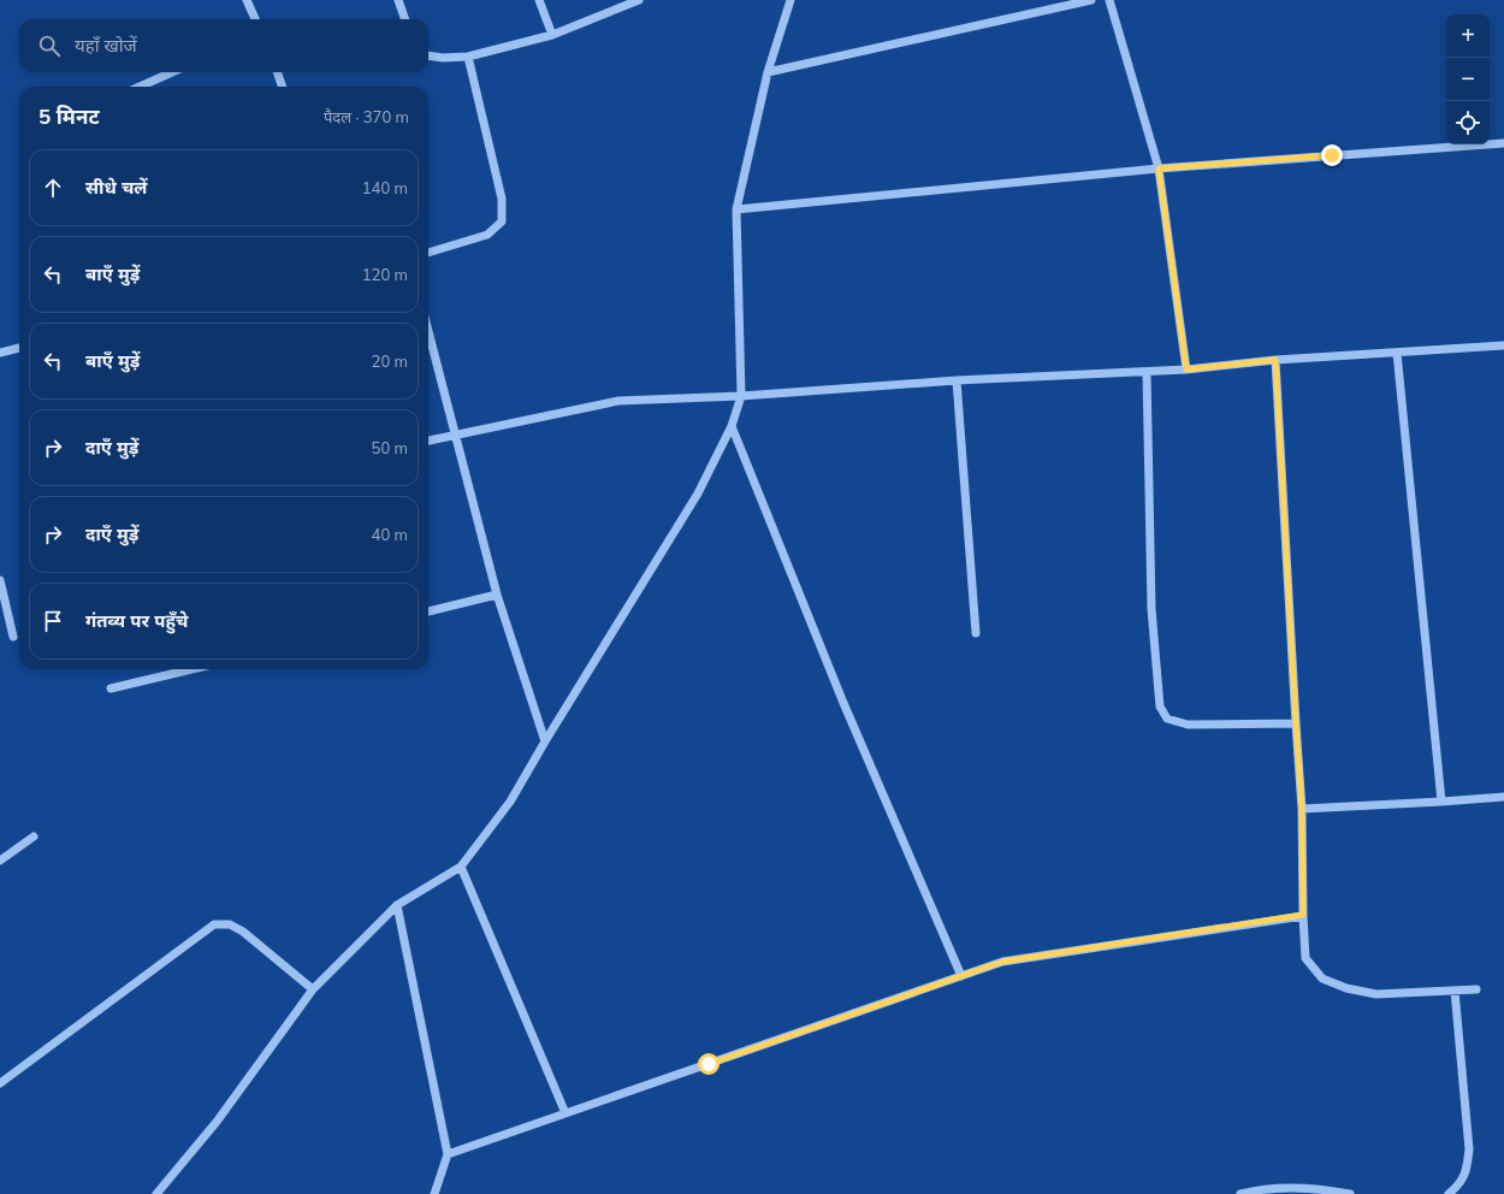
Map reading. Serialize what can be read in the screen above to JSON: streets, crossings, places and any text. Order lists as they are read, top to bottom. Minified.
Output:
{"page":{"map_buttons":["+","−"],"search":"यहाँ खोजें","heading":["5 मिनट","पैदल · 370 m"],"list":[["सीधे चलें","140 m"],["बाएँ मुड़ें","120 m"],["बाएँ मुड़ें","20 m"],["दाएँ मुड़ें","50 m"],["दाएँ मुड़ें","40 m"],"गंतव्य पर पहुँचे"]}}
